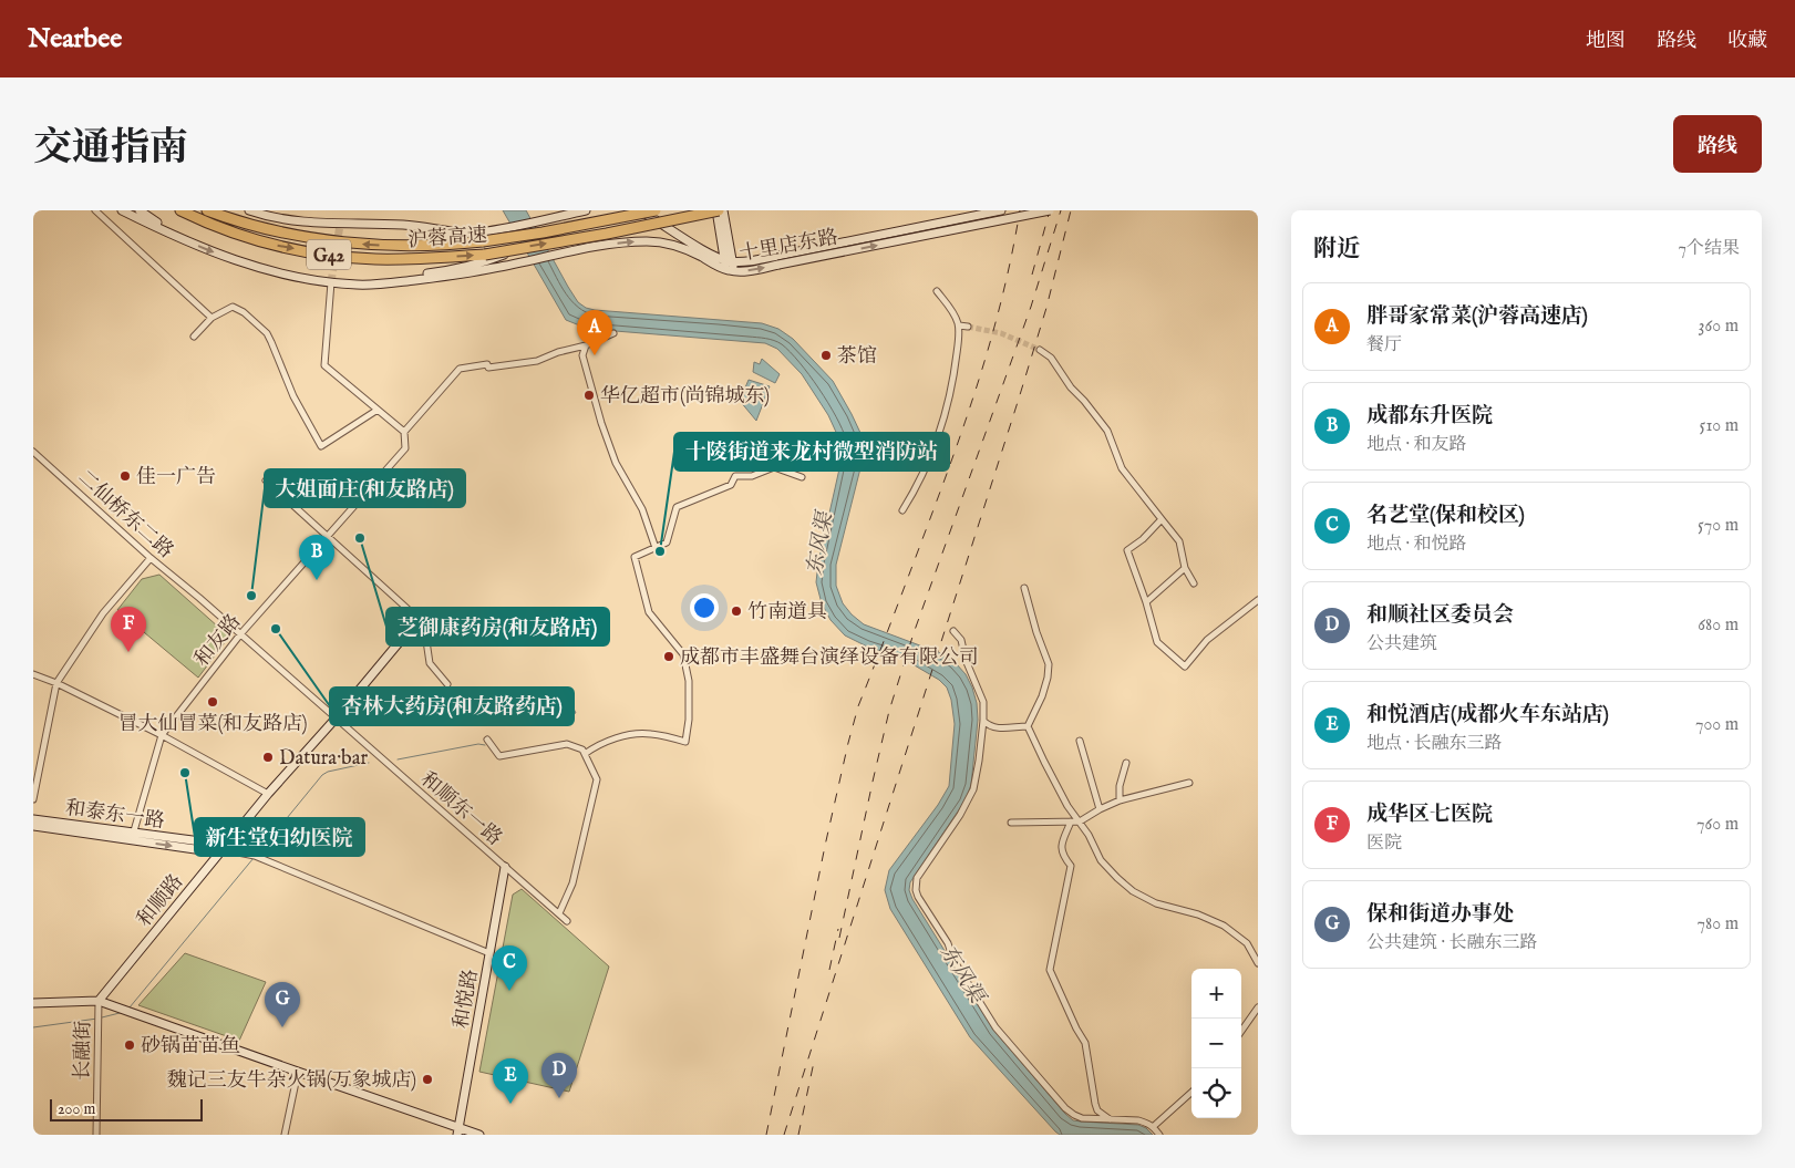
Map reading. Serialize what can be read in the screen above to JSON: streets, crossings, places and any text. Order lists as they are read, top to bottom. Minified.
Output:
{"streets":{"highway":["沪蓉高速","G42"],"street":["十里店东路","二仙桥东二路","和友路","和顺东一路","和泰东一路","和顺路","和悦路","长融街"]},"crossings":[["二仙桥东二路","和友路"],["二仙桥东二路","和顺东一路"],["和友路","和顺东一路"],["和友路","和泰东一路"],["和顺东一路","和顺路"],["和顺东一路","和悦路"],["和泰东一路","和顺路"],["和顺路","长融街"]],"water":["东风渠"],"places":["茶馆","华亿超市(尚锦城东)","佳一广告","芝御康药房(和友路店)","十陵街道来龙村微型消防站","大姐面庄(和友路店)","竹南道具","杏林大药房(和友路药店)","成都市丰盛舞台演绎设备有限公司","冒大仙冒菜(和友路店)","Datura·bar","新生堂妇幼医院","砂锅苗苗鱼","魏记三友牛杂火锅(万象城店)"],"scale_bar":"200 m","page":{"header":"Nearbee","nav":["地图","路线","收藏"],"title":"交通指南","buttons":"路线","heading":["附近","7个结果"],"list":[{"mark":"A","name":"胖哥家常菜(沪蓉高速店)","note":"餐厅","value":"360 m"},{"mark":"B","name":"成都东升医院","note":"地点 · 和友路","value":"510 m"},{"mark":"C","name":"名艺堂(保和校区)","note":"地点 · 和悦路","value":"570 m"},{"mark":"D","name":"和顺社区委员会","note":"公共建筑","value":"680 m"},{"mark":"E","name":"和悦酒店(成都火车东站店)","note":"地点 · 长融东三路","value":"700 m"},{"mark":"F","name":"成华区七医院","note":"医院","value":"760 m"},{"mark":"G","name":"保和街道办事处","note":"公共建筑 · 长融东三路","value":"780 m"}],"pins":["A","B","F","C","G","D","E"],"map_buttons":["+","−"],"scale":"200 m"}}
